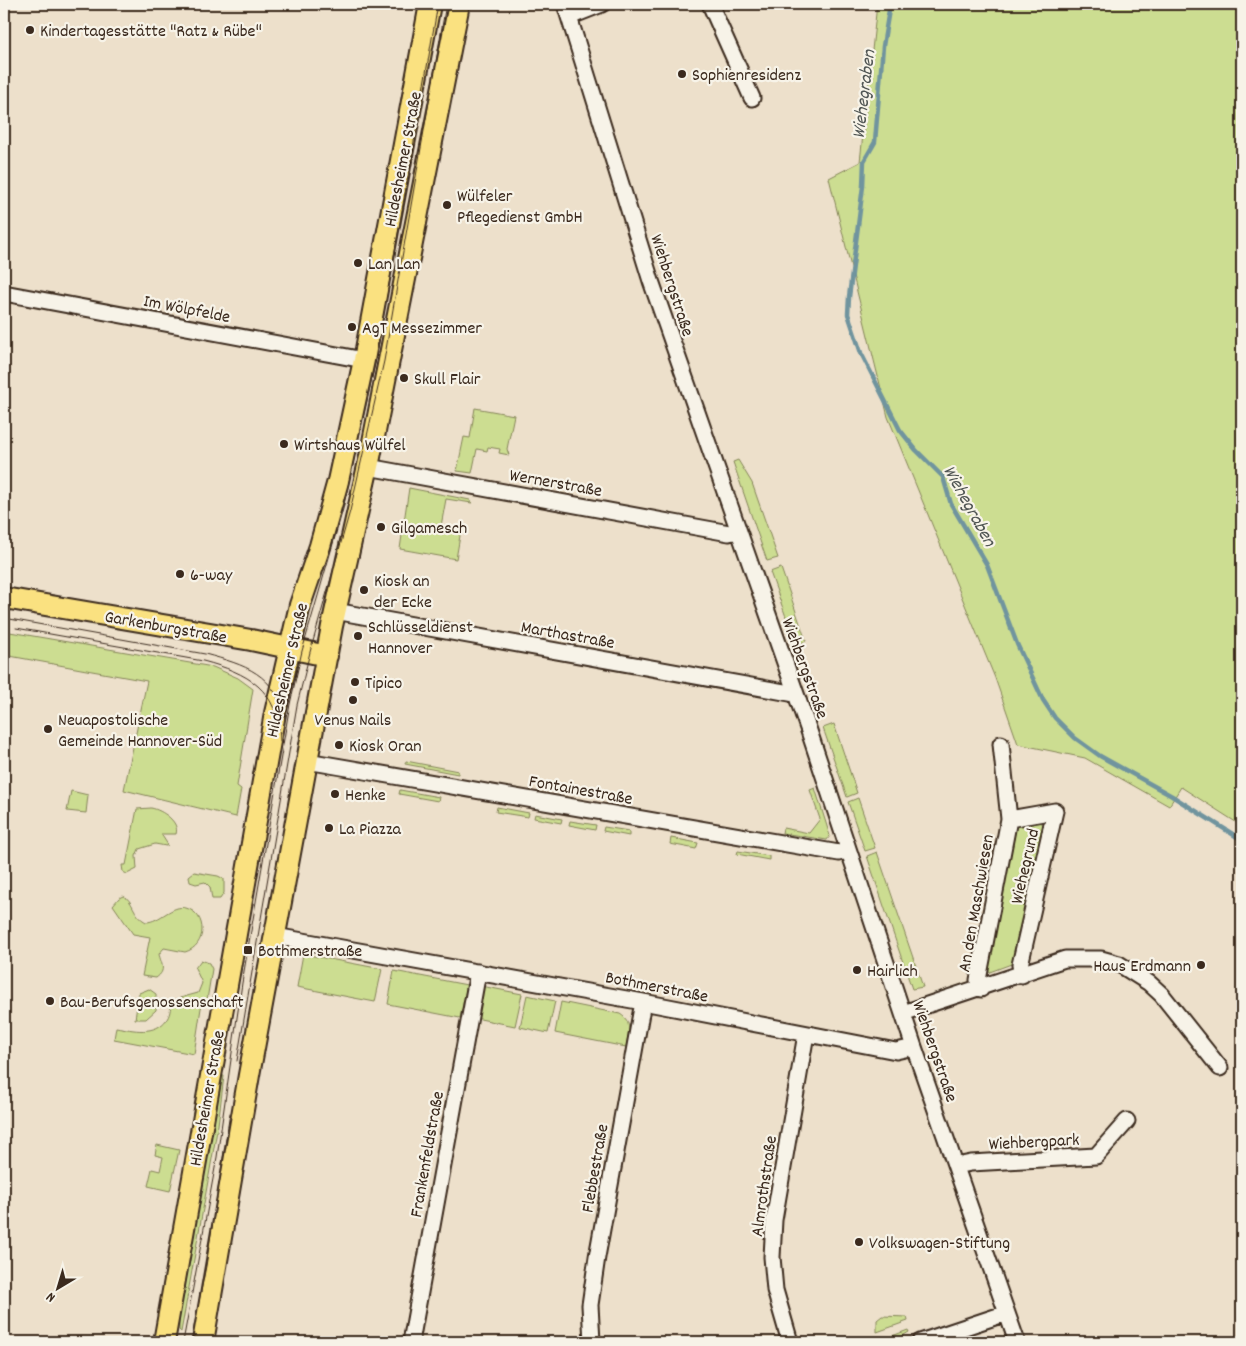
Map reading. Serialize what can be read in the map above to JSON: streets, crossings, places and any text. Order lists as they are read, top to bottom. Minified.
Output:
{"streets":{"main road":["Hildesheimer Straße","Garkenburgstraße"],"street":["Wiehbergstraße","Im Wölpfelde","Wernerstraße","Marthastraße","Fontainestraße","Wiehegrund","An den Maschwiesen","Bothmerstraße","Wiehbergpark","Frankenfeldstraße","Flebbestraße","Almrothstraße"]},"crossings":[["Hildesheimer Straße","Im Wölpfelde"],["Hildesheimer Straße","Wernerstraße"],["Hildesheimer Straße","Garkenburgstraße"],["Hildesheimer Straße","Marthastraße"],["Hildesheimer Straße","Fontainestraße"],["Hildesheimer Straße","Bothmerstraße"],["Wiehbergstraße","Wernerstraße"],["Wiehbergstraße","Marthastraße"],["Wiehbergstraße","Fontainestraße"],["Wiehbergstraße","An den Maschwiesen"],["Wiehbergstraße","Bothmerstraße"],["Wiehbergstraße","Wiehbergpark"],["Wiehegrund","An den Maschwiesen"],["Bothmerstraße","Frankenfeldstraße"],["Bothmerstraße","Flebbestraße"],["Bothmerstraße","Almrothstraße"]],"water":["Wiehegraben"],"places":{"other":["Kindertagesstätte \"Ratz & Rübe\"","Sophienresidenz","Wülfeler Pflegedienst GmbH","Lan Lan","AgT Messezimmer","Skull Flair","Wirtshaus Wülfel","Gilgamesch","6-way","Kiosk an der Ecke","Schlüsseldienst Hannover","Tipico","Venus Nails","Neuapostolische Gemeinde Hannover-Süd","Kiosk Oran","Henke","La Piazza","Haus Erdmann","Hairlich","Bau-Berufsgenossenschaft","Volkswagen-Stiftung"],"transit":["Bothmerstraße"]},"north":"bottom left"}
